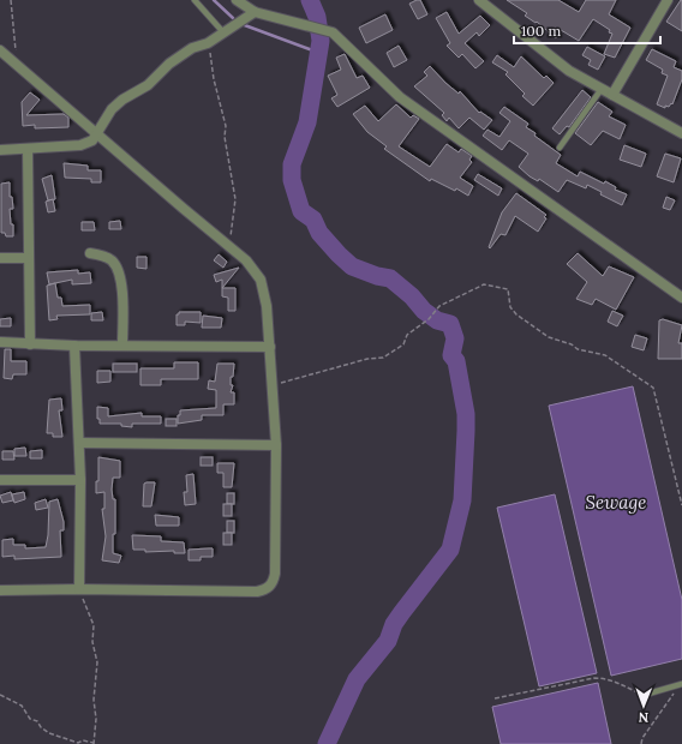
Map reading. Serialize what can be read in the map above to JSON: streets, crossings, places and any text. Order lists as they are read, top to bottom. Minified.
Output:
{"water":["Sewage"],"scale_bar":"100 m","north":"bottom"}
